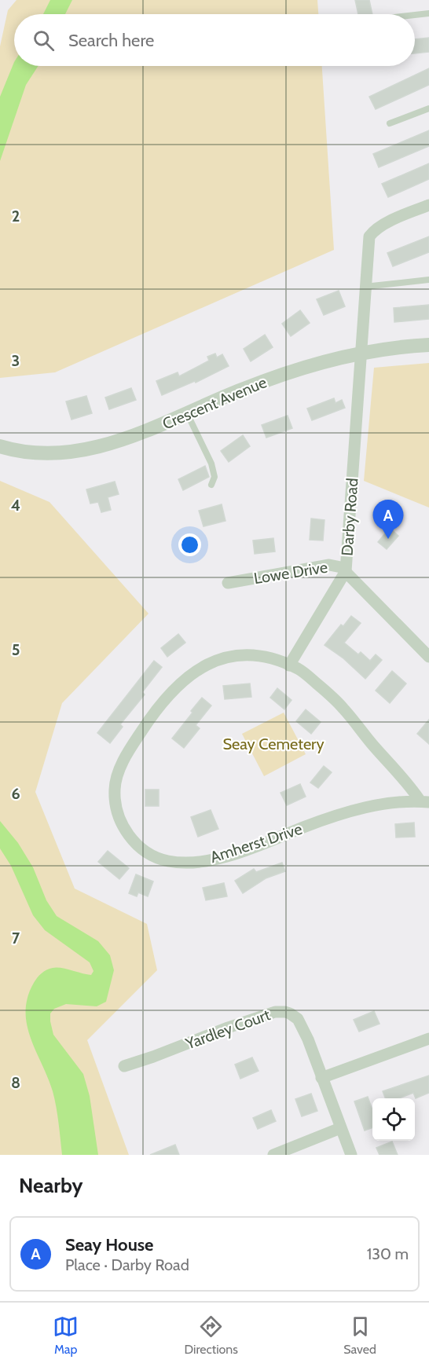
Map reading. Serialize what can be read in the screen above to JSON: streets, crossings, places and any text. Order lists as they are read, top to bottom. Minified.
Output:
{"streets":{"street":["Crescent Avenue","Darby Road","Lowe Drive","Amherst Drive","Yardley Court"]},"crossings":[["Crescent Avenue","Darby Road"],["Darby Road","Lowe Drive"],["Darby Road","Amherst Drive"]],"parks":["Seay Cemetery"],"page":{"search":"Search here","pins":"A","heading":"Nearby","list":[{"mark":"A","name":"Seay House","note":"Place · Darby Road","value":"130 m"}],"nav":["Map","Directions","Saved"]},"grid":{"rows":["2","3","4","5","6","7","8"]}}
